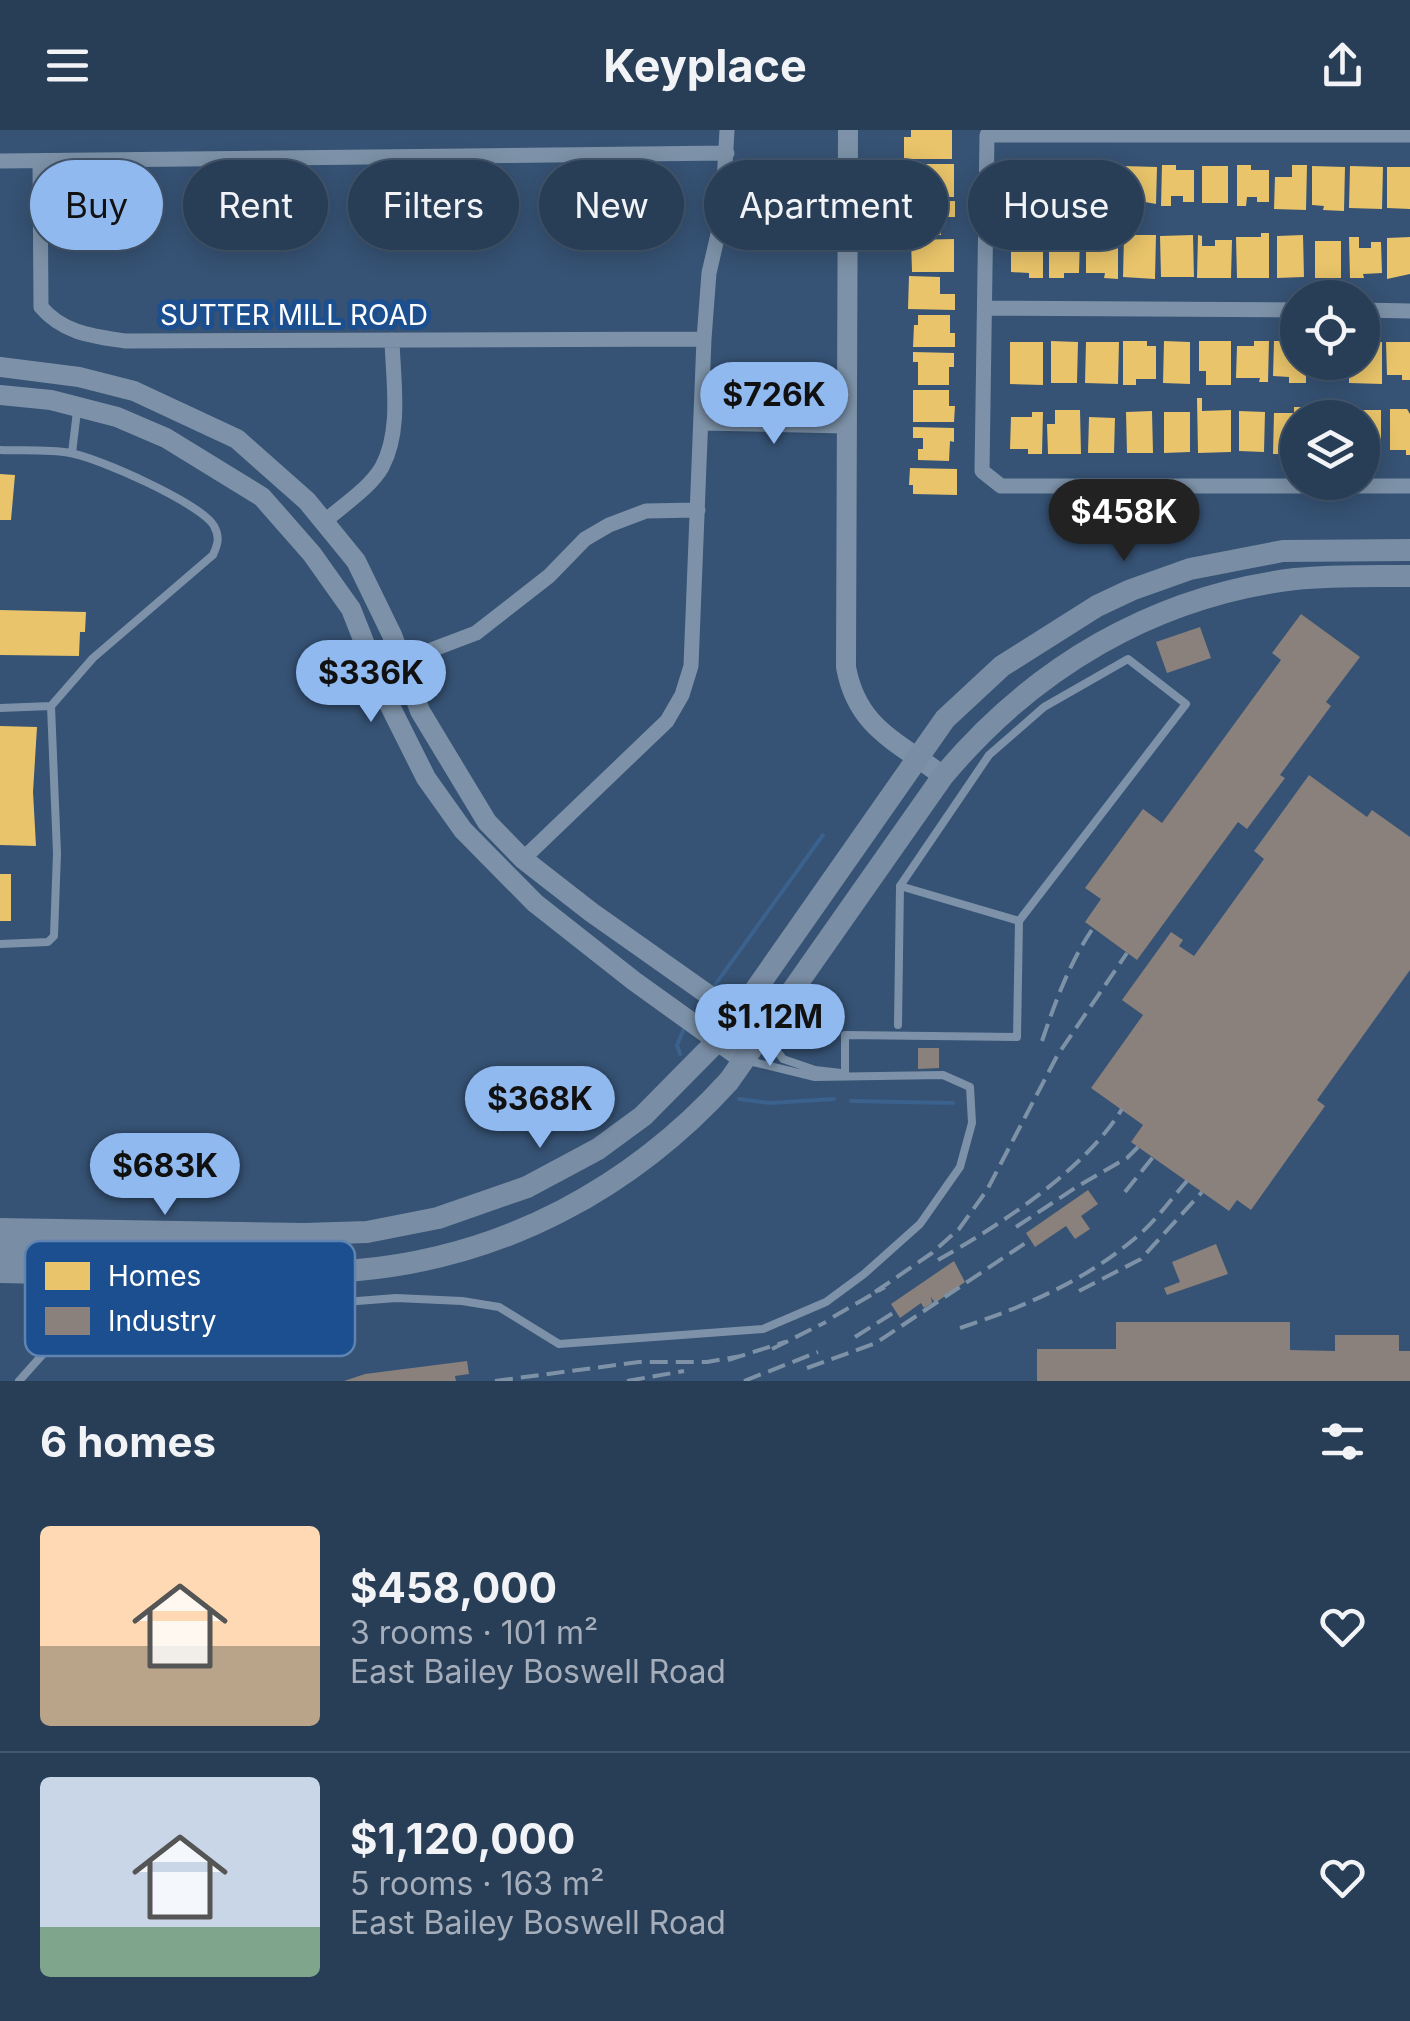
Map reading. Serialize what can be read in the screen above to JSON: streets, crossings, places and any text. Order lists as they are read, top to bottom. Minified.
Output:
{"streets":{"street":["SUTTER MILL ROAD"]},"legend":["Homes","Industry"],"page":{"header":"Keyplace","chip":["Buy","Rent","Filters","New","Apartment","House"],"price":["$726K","$458K","$336K","$1.12M","$368K","$683K"],"heading":"6 homes","list":[{"name":"$458,000","note":"3 rooms · 101 m² · East Bailey Boswell Road"},{"name":"$1,120,000","note":"5 rooms · 163 m² · East Bailey Boswell Road"}]}}
